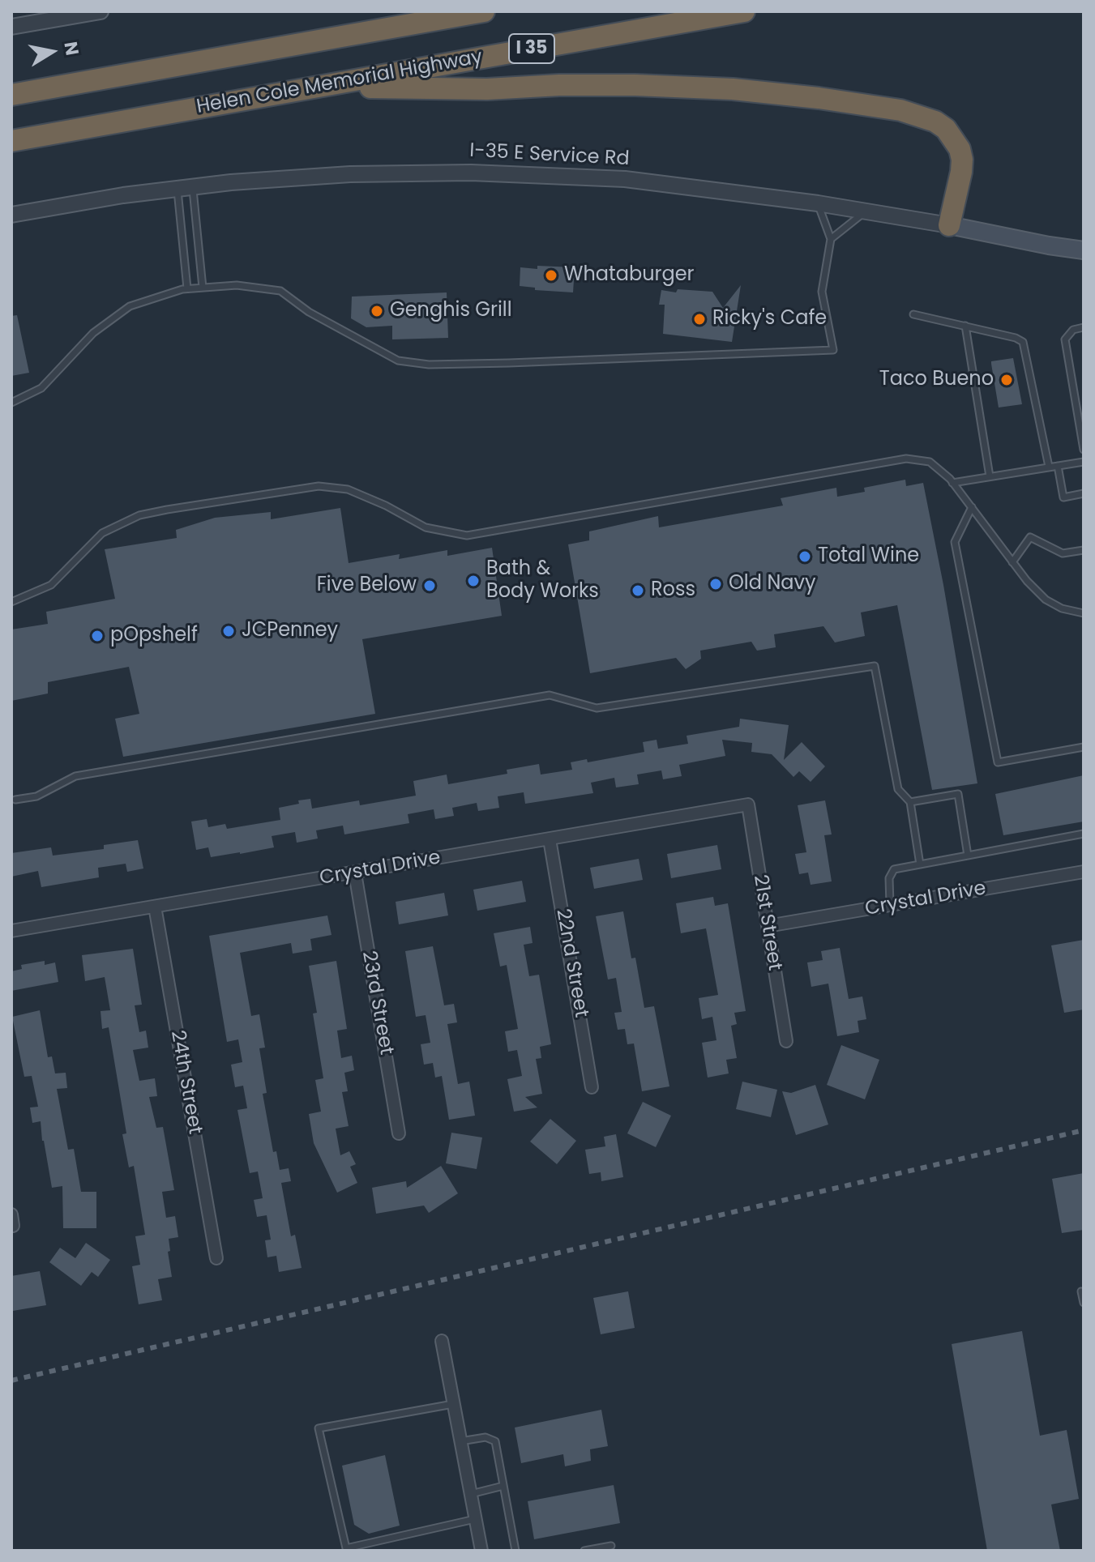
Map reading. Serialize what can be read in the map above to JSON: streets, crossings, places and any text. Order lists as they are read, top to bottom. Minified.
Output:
{"streets":{"highway":["I 35","Helen Cole Memorial Highway"],"main road":["I-35 E Service Rd"],"street":["Crystal Drive","21st Street","22nd Street","23rd Street","24th Street"]},"crossings":[["Crystal Drive","21st Street"],["Crystal Drive","22nd Street"],["Crystal Drive","23rd Street"],["Crystal Drive","24th Street"]],"places":["Whataburger","Genghis Grill","Ricky's Cafe","Taco Bueno","Total Wine","Bath & Body Works","Old Navy","Five Below","Ross","JCPenney","pOpshelf"],"north":"right"}
